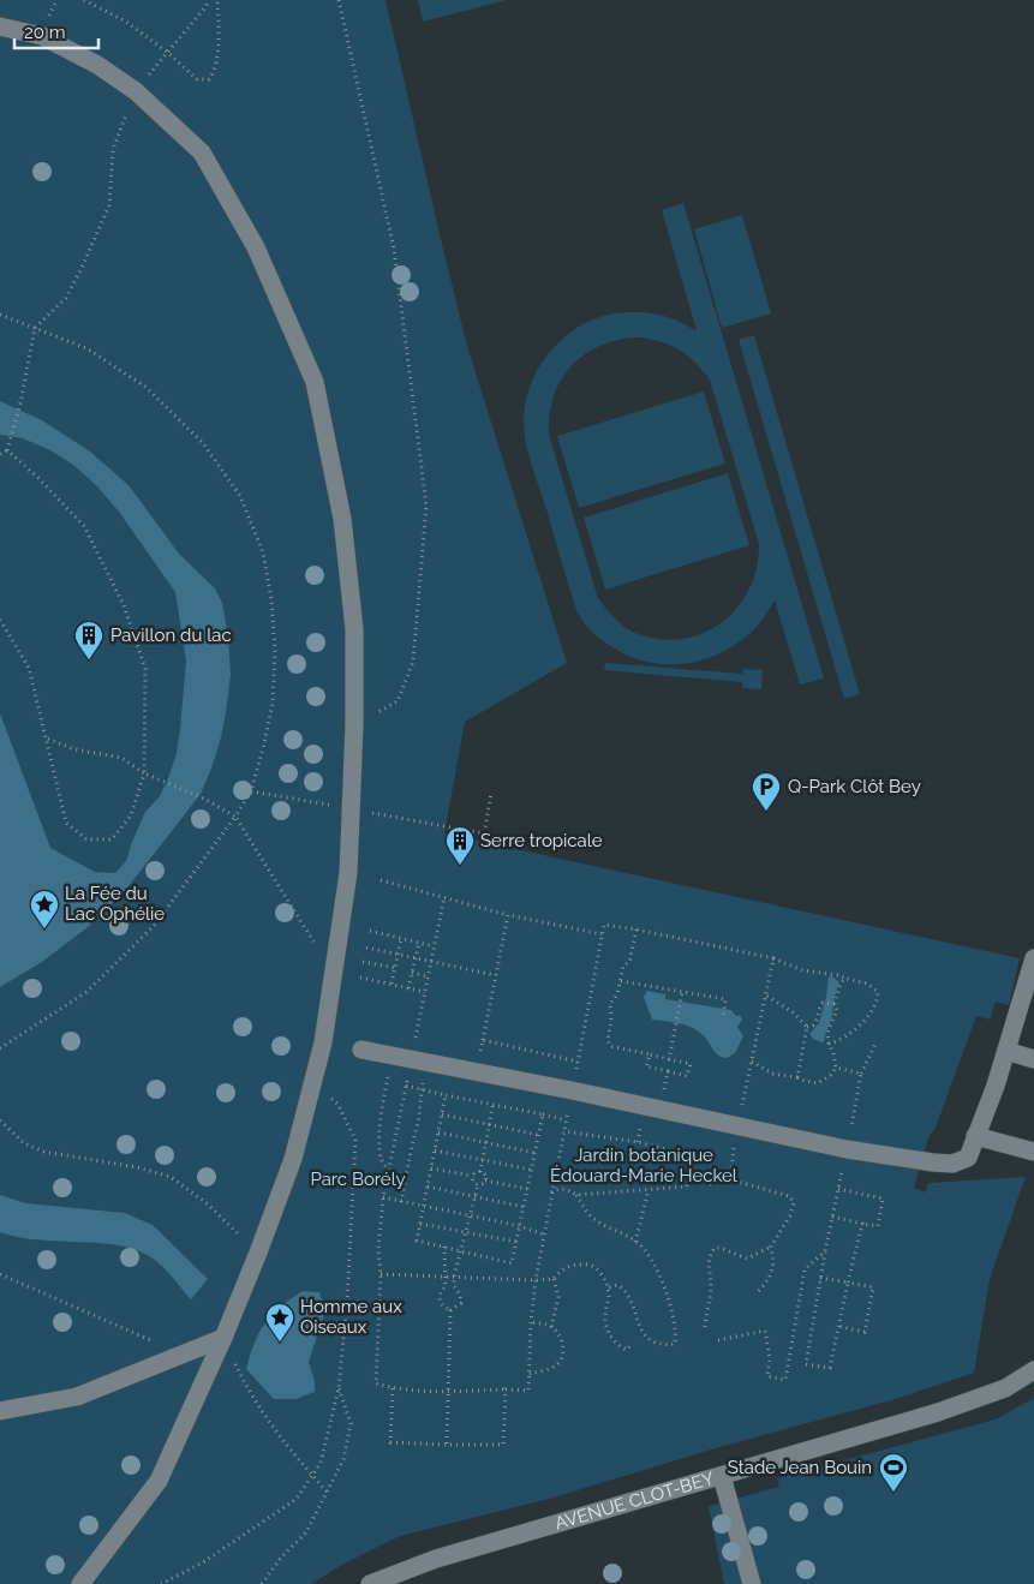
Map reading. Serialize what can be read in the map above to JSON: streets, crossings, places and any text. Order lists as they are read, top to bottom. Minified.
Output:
{"streets":{"street":["AVENUE CLOT-BEY"]},"parks":["Jardin botanique Édouard-Marie Heckel","Parc Borély"],"places":{"building":["Pavillon du lac","Serre tropicale"],"parking":["Q-Park Clôt Bey"],"place":["La Fée du Lac Ophélie","Homme aux Oiseaux"],"sports":["Stade Jean Bouin"]},"scale_bar":"20 m"}
